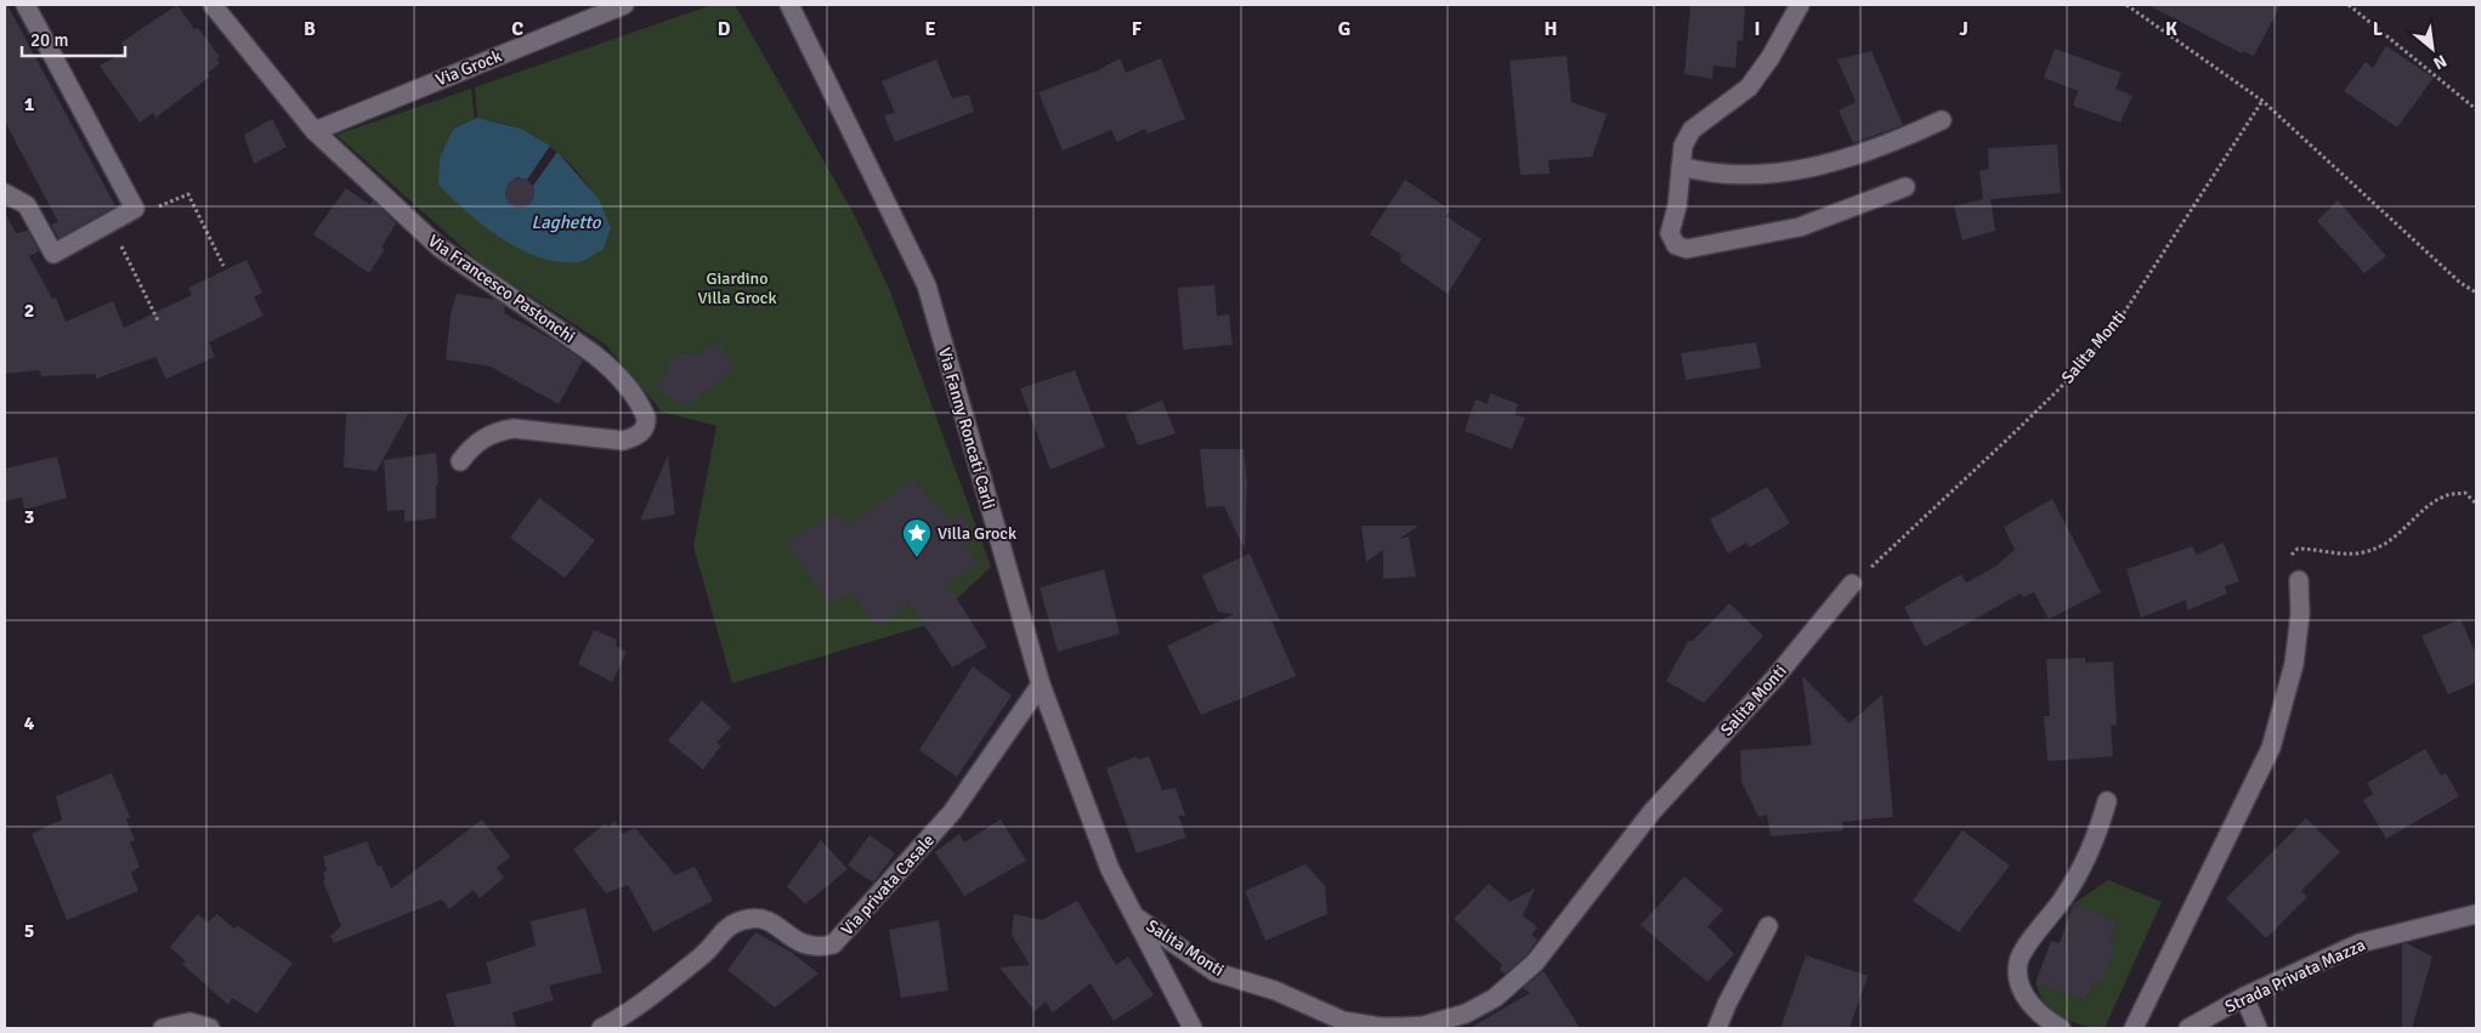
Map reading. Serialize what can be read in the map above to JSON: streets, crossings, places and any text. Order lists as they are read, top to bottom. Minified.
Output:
{"streets":{"street":["Via Grock","Via Francesco Pastonchi","Salita Monti","Via Fanny Roncati Carli","Via privata Casale","Strada Privata Mazza"]},"crossings":[["Via Grock","Via Francesco Pastonchi"],["Salita Monti","Via Fanny Roncati Carli"],["Via Fanny Roncati Carli","Via privata Casale"]],"water":["Laghetto"],"parks":["Giardino Villa Grock"],"places":{"place":["Villa Grock"]},"scale_bar":"20 m","north":"bottom right","grid":{"columns":["B","C","D","E","F","G","H","I","J","K","L"],"rows":["1","2","3","4","5"]}}
